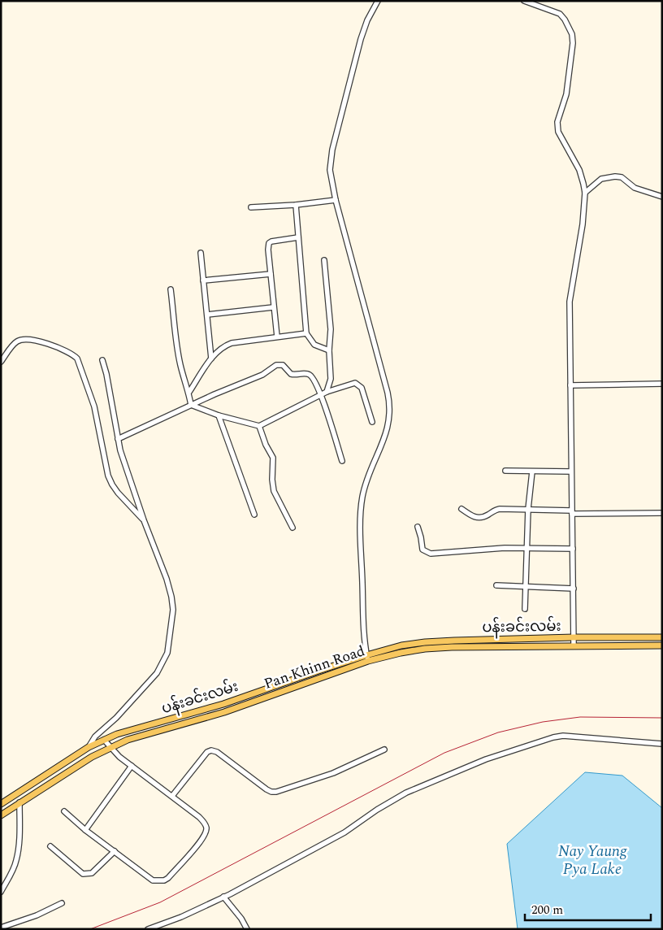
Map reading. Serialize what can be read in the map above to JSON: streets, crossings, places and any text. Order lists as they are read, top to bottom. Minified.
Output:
{"streets":{"main road":["ပန်းခင်းလမ်း","Pan Khinn Road"]},"crossings":[["ပန်းခင်းလမ်း","Pan Khinn Road"]],"water":["Nay Yaung Pya Lake"],"scale_bar":"200 m"}
